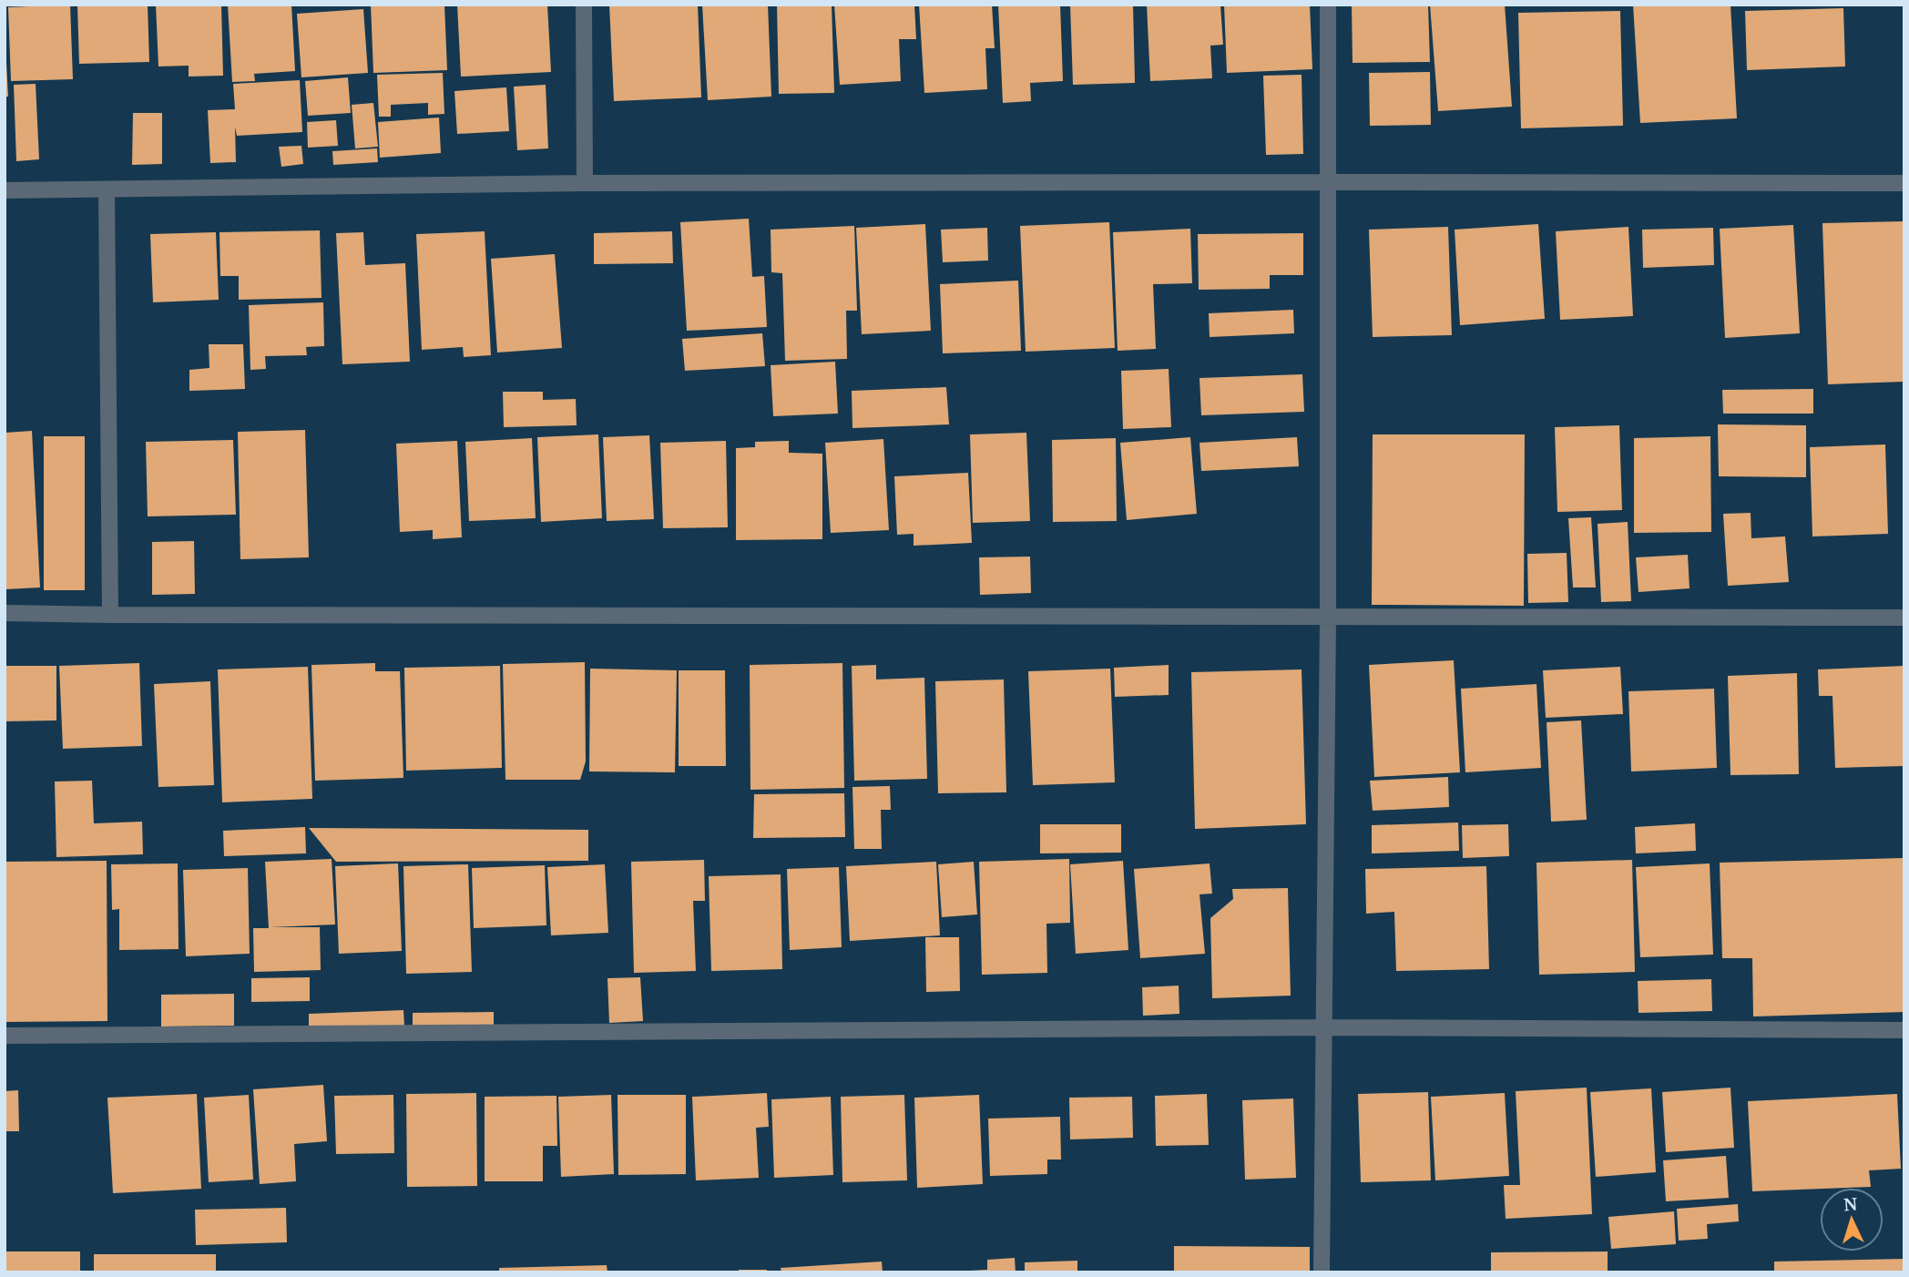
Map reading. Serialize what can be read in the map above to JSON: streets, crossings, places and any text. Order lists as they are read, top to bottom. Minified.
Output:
{"north":"top"}
